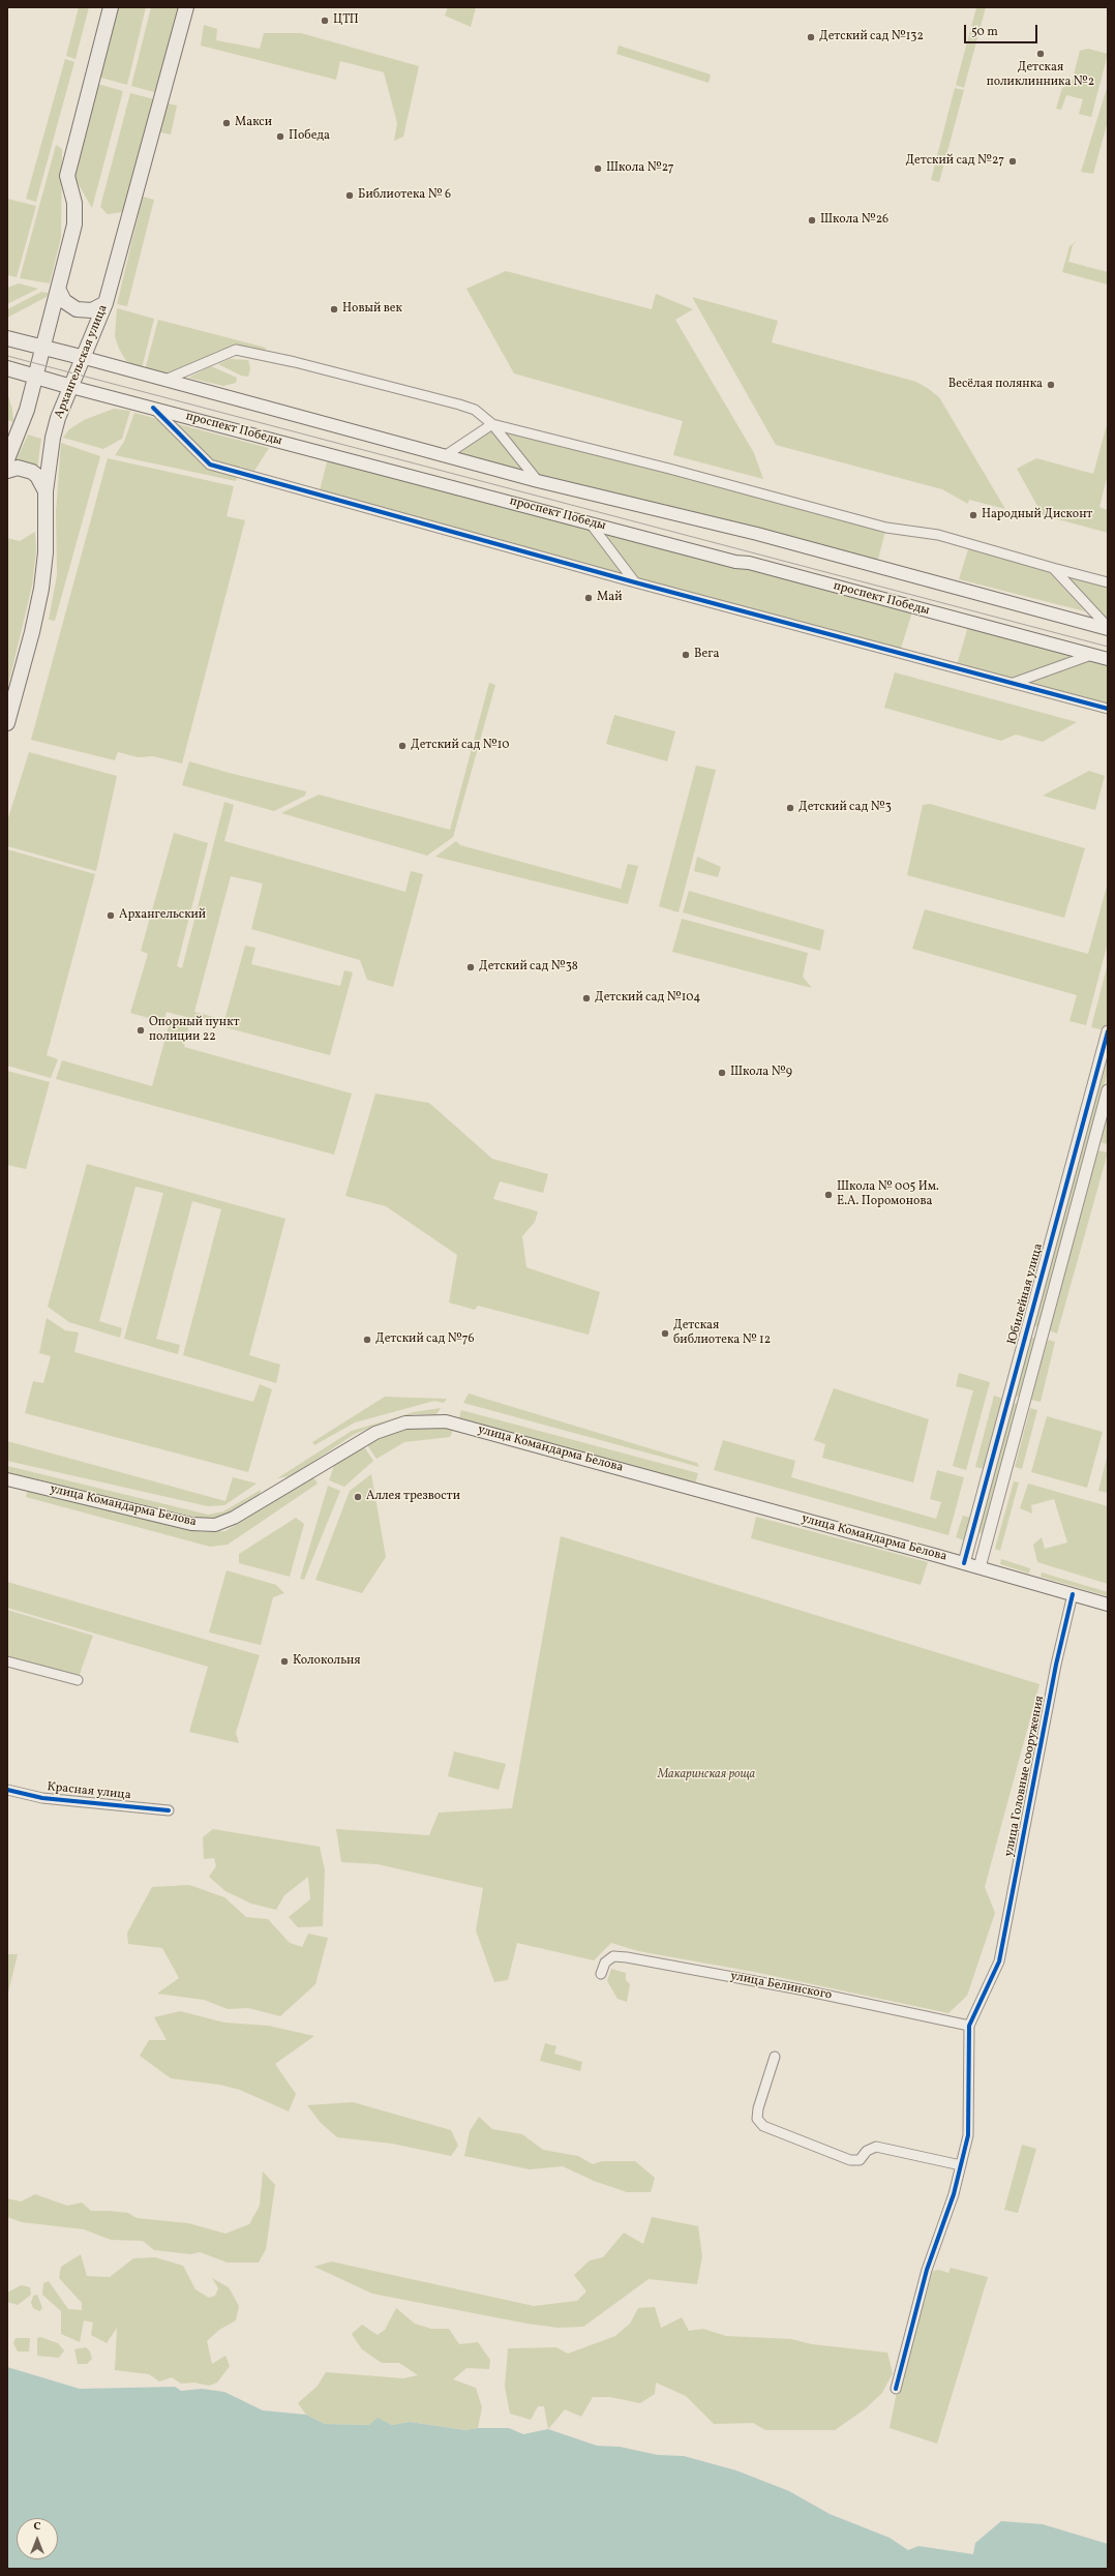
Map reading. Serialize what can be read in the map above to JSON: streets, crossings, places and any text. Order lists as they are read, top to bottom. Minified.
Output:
{"streets":{"main road":["Архангельская улица","проспект Победы","улица Командарма Белова"],"street":["Юбилейная улица","улица Головные сооружения","Красная улица","улица Белинского"]},"crossings":[["Архангельская улица","проспект Победы"],["Юбилейная улица","улица Командарма Белова"],["улица Командарма Белова","улица Головные сооружения"],["улица Головные сооружения","улица Белинского"]],"parks":["Макаринская роща"],"places":["ЦТП","Детский сад №132","Детская поликлинника №2","Макси","Победа","Детский сад №27","Школа №27","Библиотека № 6","Школа №26","Новый век","Весёлая полянка","Народный Дисконт","Май","Вега","Детский сад №10","Детский сад №3","Архангельский","Детский сад №38","Детский сад №104","Опорный пункт полиции 22","Школа №9","Школа № 005 Им. Е.А. Поромонова","Детская библиотека № 12","Детский сад №76","Аллея трезвости","Колокольня"],"scale_bar":"50 m","north":"top"}
